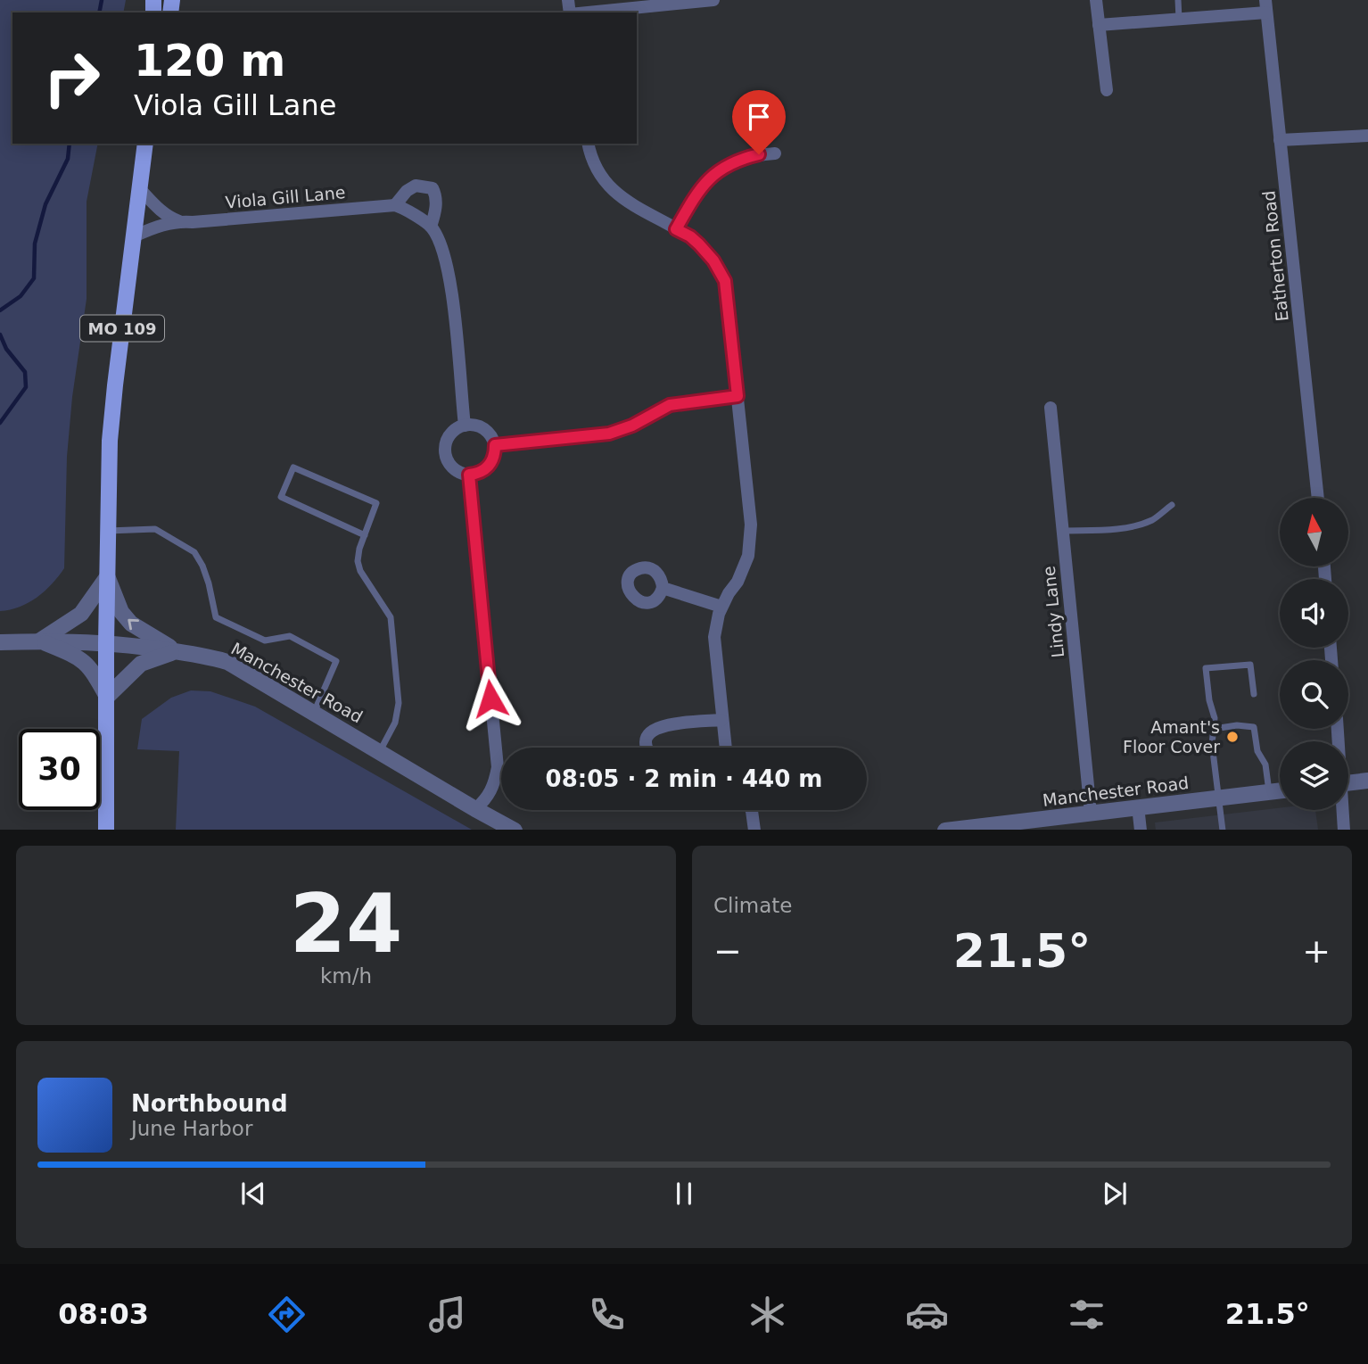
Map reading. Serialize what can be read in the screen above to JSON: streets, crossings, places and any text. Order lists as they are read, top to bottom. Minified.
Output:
{"streets":{"main road":["MO 109"],"street":["Viola Gill Lane","Eatherton Road","Lindy Lane","Manchester Road"]},"crossings":[["Viola Gill Lane","MO 109"],["MO 109","Manchester Road"],["Lindy Lane","Manchester Road"]],"places":["Amant's Floor Cover"],"north":"top","page":{"turn":["120 m","Viola Gill Lane"],"limit":"30","trip":"08:05 · 2 min · 440 m","tile":[["24","km/h"],"Climate"],"heat":["−","21.5°","+"],"song":["Northbound","June Harbor"],"tabs":["08:03","21.5°"]}}
